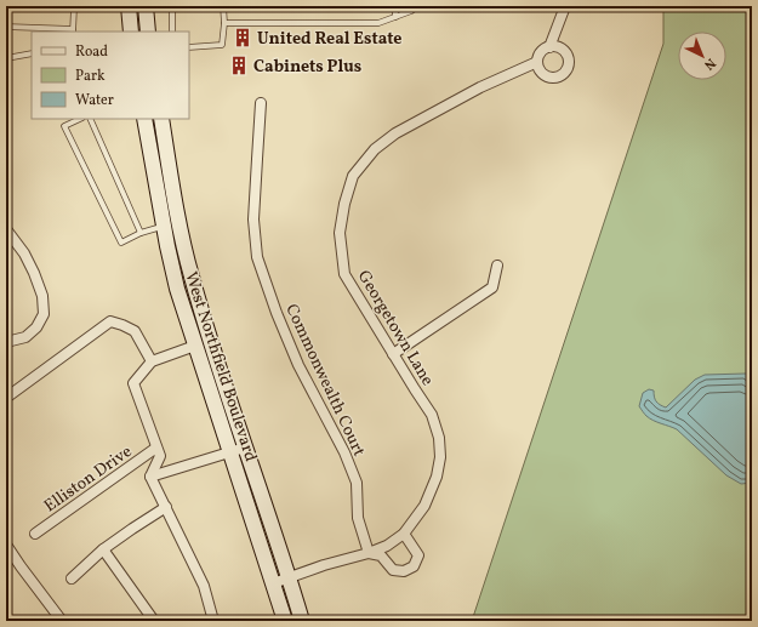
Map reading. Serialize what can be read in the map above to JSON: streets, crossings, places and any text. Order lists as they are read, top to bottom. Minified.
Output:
{"streets":{"main road":["West Northfield Boulevard"],"street":["Georgetown Lane","Commonwealth Court","Elliston Drive"]},"crossings":[["Georgetown Lane","West Northfield Boulevard"],["Georgetown Lane","Commonwealth Court"]],"places":{"building":["United Real Estate","Cabinets Plus"]},"legend":["Road","Park","Water"],"north":"bottom right"}
